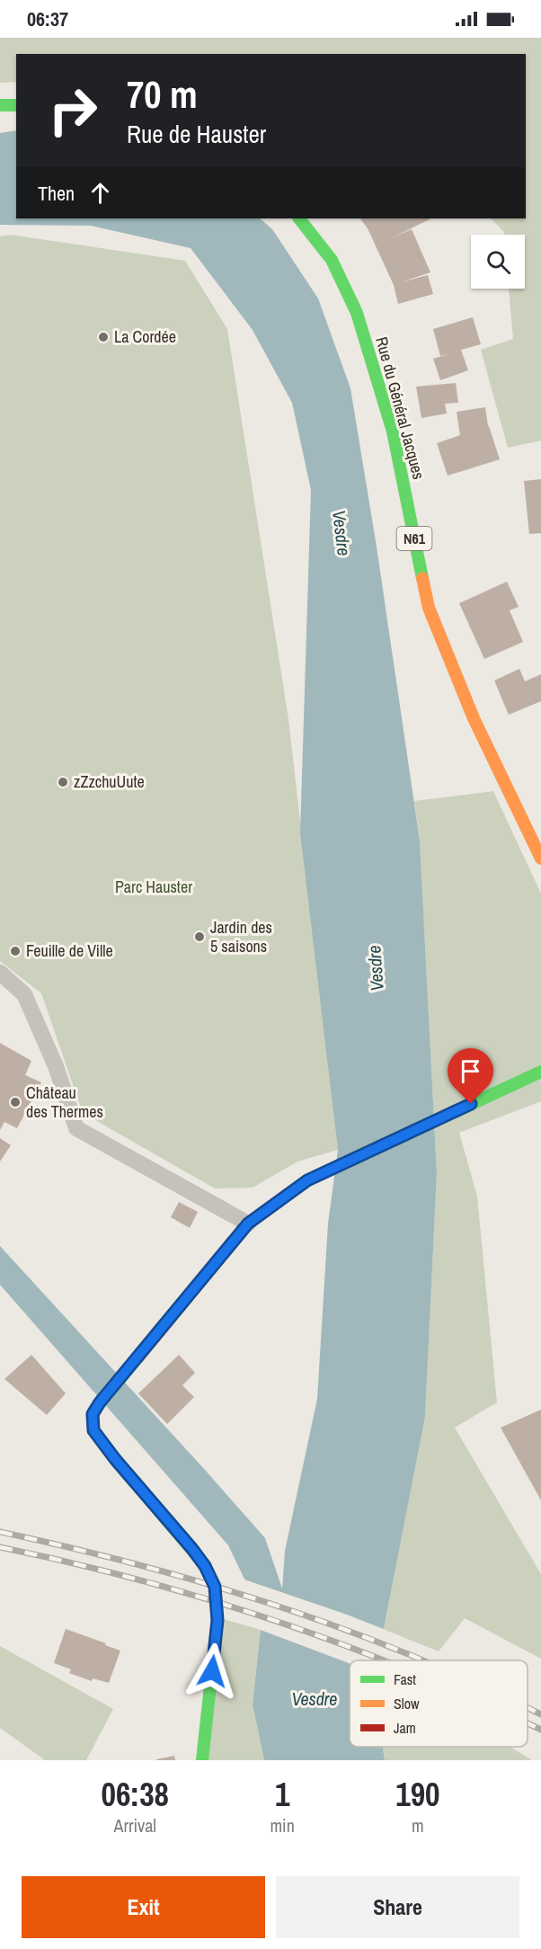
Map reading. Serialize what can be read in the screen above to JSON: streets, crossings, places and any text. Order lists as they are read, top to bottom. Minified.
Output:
{"streets":{"street":["Rue du Général Jacques","N61"]},"water":["Vesdre"],"parks":["Parc Hauster"],"places":["La Cordée","zZzchuUute","Jardin des 5 saisons","Feuille de Ville","Château des Thermes"],"legend":["Fast","Slow","Jam"],"page":{"status":"06:37","turn":["70 m","Rue de Hauster"],"then":"Then","eta":["06:38","Arrival","1","min","190","m"],"buttons":["Exit","Share"]}}
